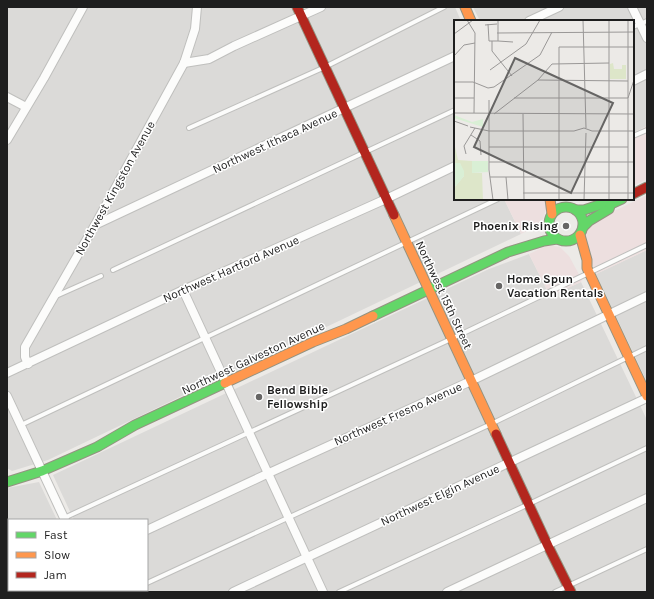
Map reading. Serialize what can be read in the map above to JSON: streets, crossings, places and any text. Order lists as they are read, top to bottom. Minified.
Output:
{"streets":{"street":["Northwest Ithaca Avenue","Northwest Kingston Avenue","Northwest Hartford Avenue","Northwest 15th Street","Northwest Galveston Avenue","Northwest Fresno Avenue","Northwest Elgin Avenue"]},"crossings":[["Northwest Ithaca Avenue","Northwest Kingston Avenue"],["Northwest Ithaca Avenue","Northwest 15th Street"],["Northwest Kingston Avenue","Northwest Hartford Avenue"],["Northwest Hartford Avenue","Northwest 15th Street"],["Northwest 15th Street","Northwest Galveston Avenue"],["Northwest 15th Street","Northwest Fresno Avenue"],["Northwest 15th Street","Northwest Elgin Avenue"]],"places":["Phoenix Rising","Home Spun Vacation Rentals","Bend Bible Fellowship"],"legend":["Fast","Slow","Jam"]}
